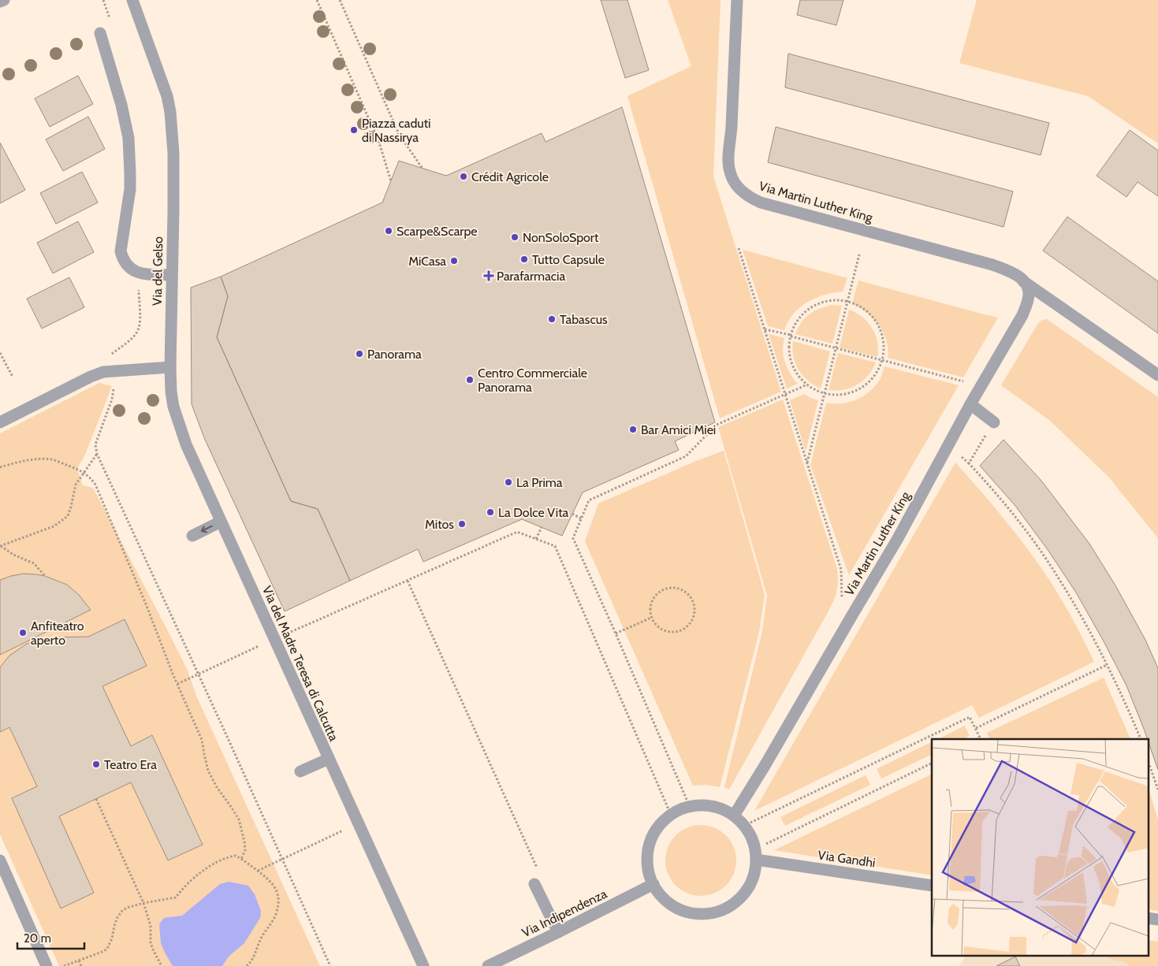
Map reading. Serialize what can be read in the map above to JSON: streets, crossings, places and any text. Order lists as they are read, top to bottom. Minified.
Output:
{"streets":{"street":["Via Martin Luther King","Via del Gelso","Via del Madre Teresa di Calcutta","Via Gandhi","Via Indipendenza"]},"crossings":[["Via Martin Luther King","Via Gandhi"],["Via Martin Luther King","Via Indipendenza"],["Via del Gelso","Via del Madre Teresa di Calcutta"],["Via Gandhi","Via Indipendenza"]],"places":{"other":["Piazza caduti di Nassirya","Crédit Agricole","Scarpe&Scarpe","NonSoloSport","Tutto Capsule","MiCasa","Tabascus","Panorama","Centro Commerciale Panorama","Bar Amici Miei","La Prima","La Dolce Vita","Mitos","Anfiteatro aperto","Teatro Era"],"health":["Parafarmacia"]},"scale_bar":"20 m"}
